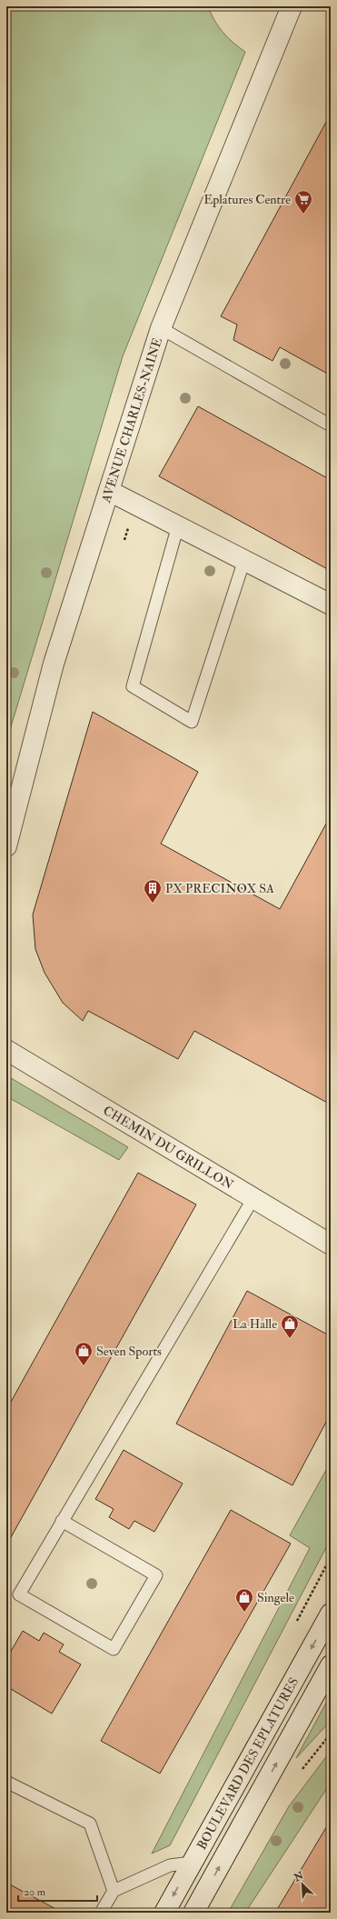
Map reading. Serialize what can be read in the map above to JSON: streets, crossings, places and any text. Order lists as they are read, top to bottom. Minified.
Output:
{"streets":{"street":["AVENUE CHARLES-NAINE","CHEMIN DU GRILLON","BOULEVARD DES EPLATURES"]},"places":{"supermarket":["Eplatures Centre"],"building":["PX PRECINOX SA"],"shop":["La Halle","Seven Sports","Singele"]},"scale_bar":"20 m","north":"top left"}
